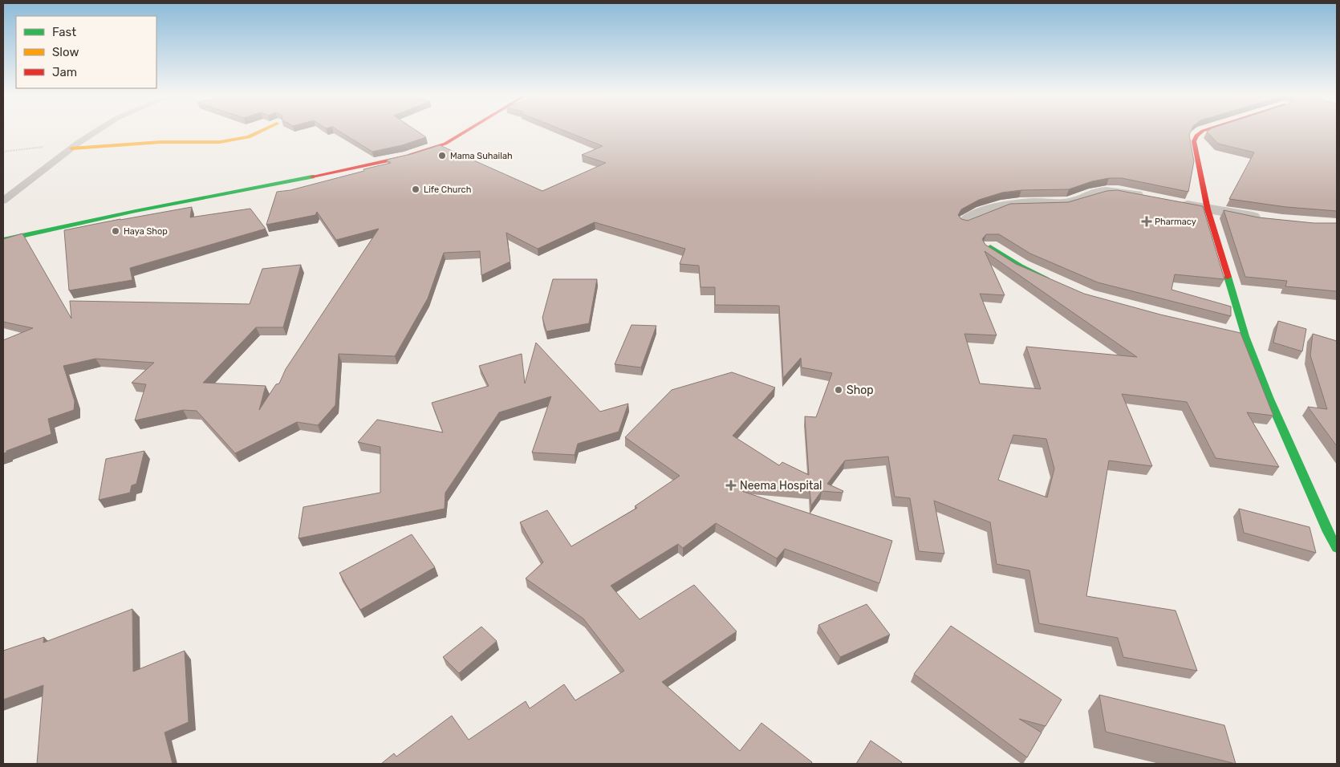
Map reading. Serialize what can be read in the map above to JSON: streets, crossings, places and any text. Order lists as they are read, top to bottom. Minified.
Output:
{"places":{"other":["Mama Suhailah","Life Church","Haya Shop","Shop"],"health":["Pharmacy","Neema Hospital"]},"legend":["Fast","Slow","Jam"]}
